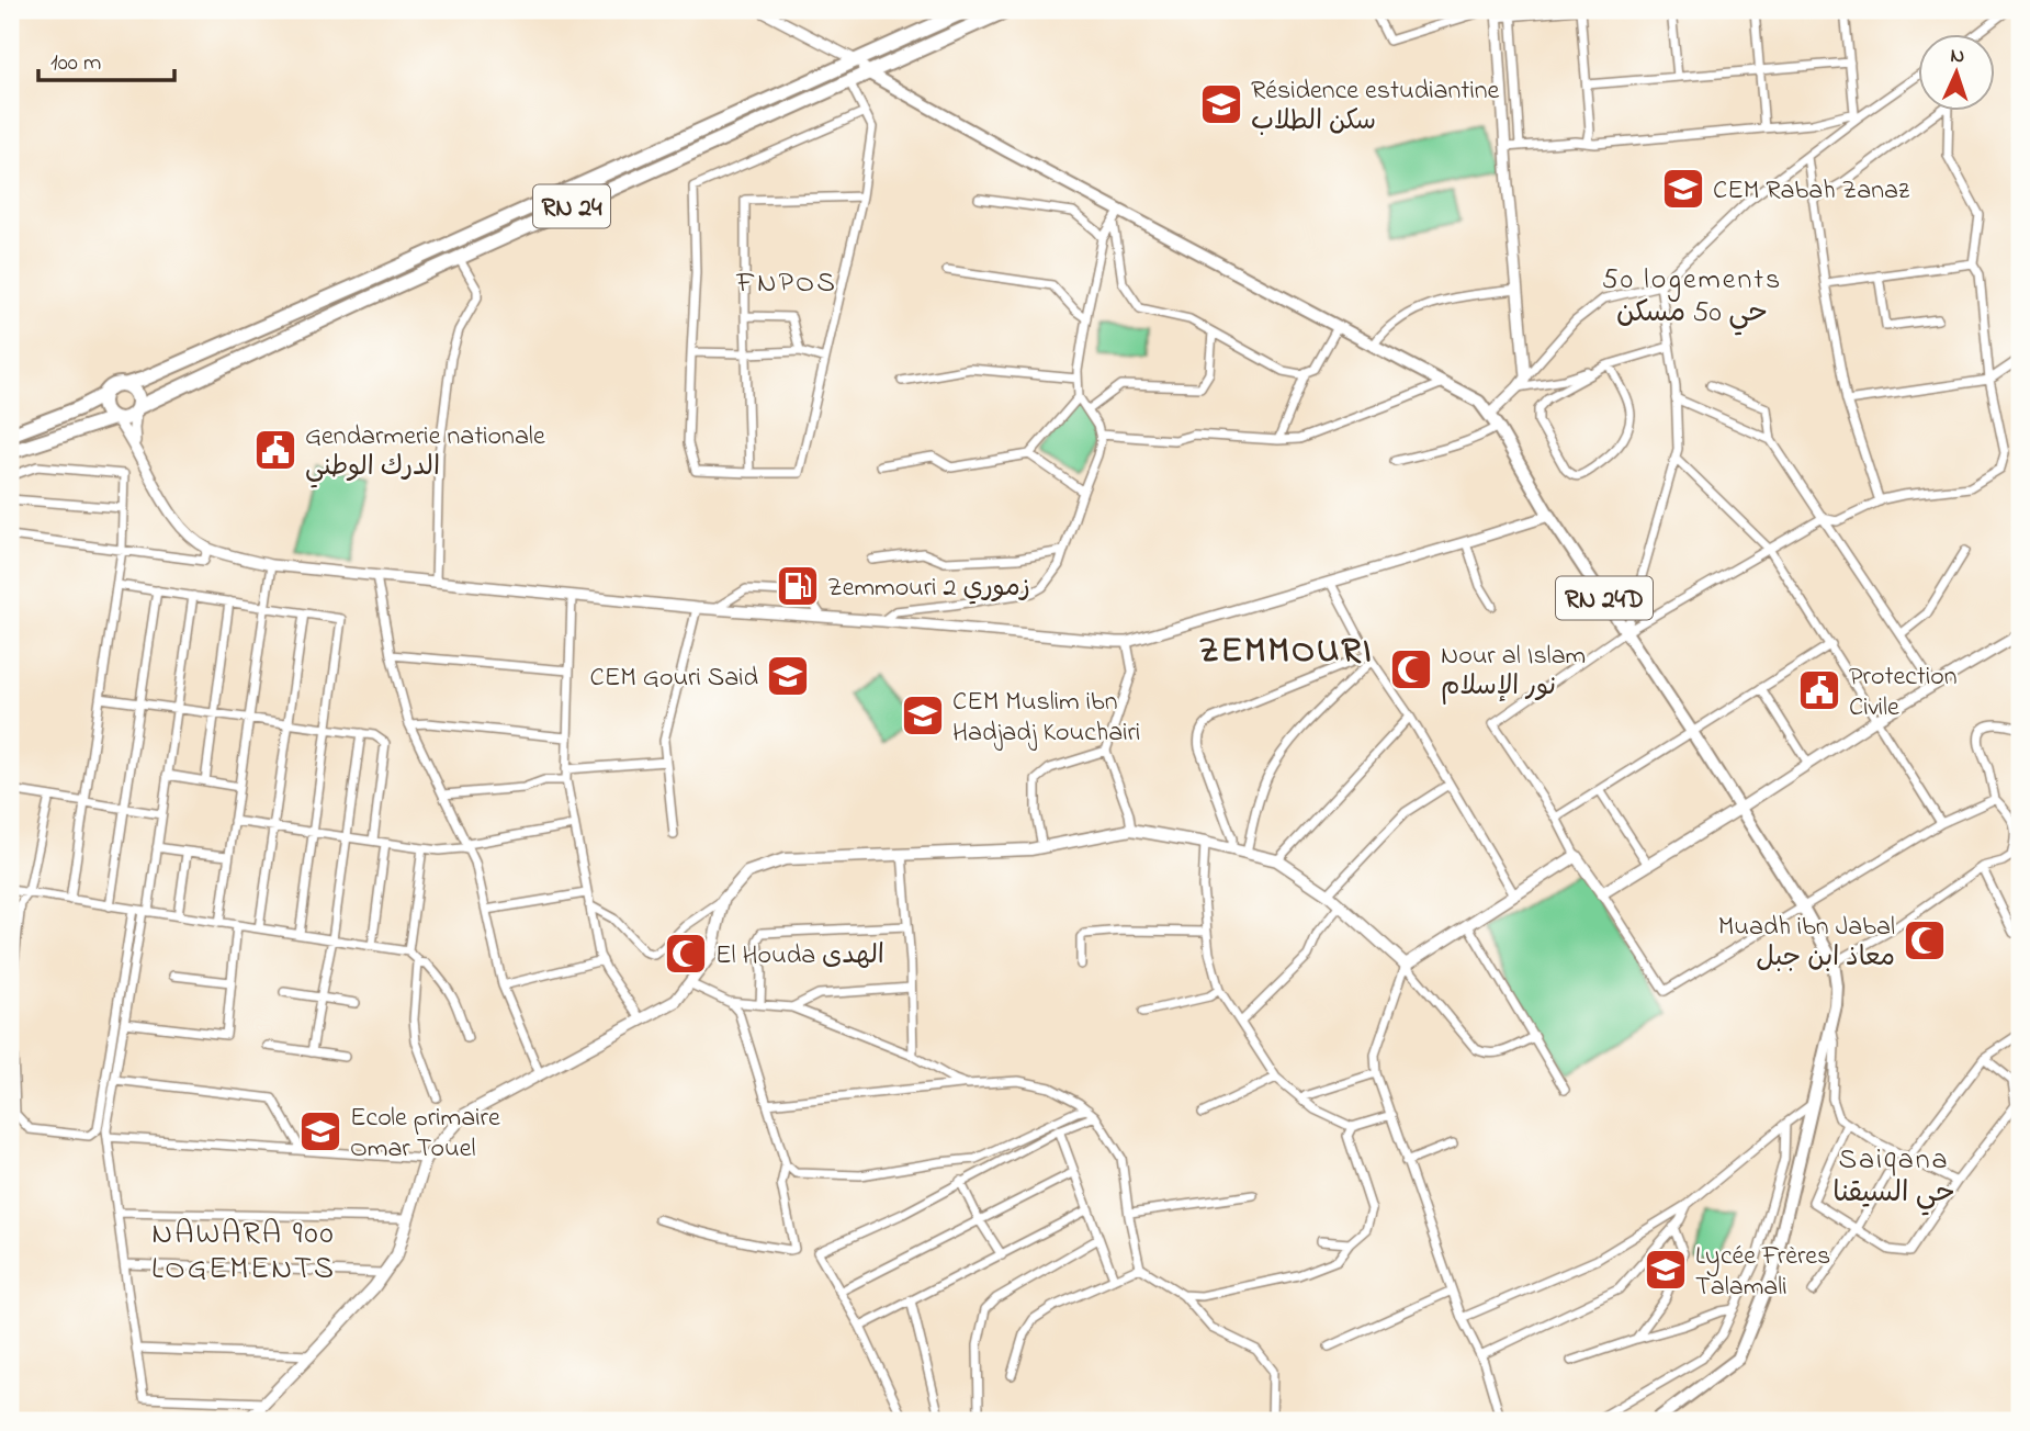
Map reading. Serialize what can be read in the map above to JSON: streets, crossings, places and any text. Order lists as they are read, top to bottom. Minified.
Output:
{"streets":{"highway":["RN 24"],"main road":["RN 24D"]},"crossings":[["RN 24","RN 24D"]],"districts":["50 logements حي 50 مسكن","FNPOS","ZEMMOURI","Saiqana حي السيقنا","NAWARA 900 LOGEMENTS"],"places":{"school or university":["Résidence estudiantine سكن الطلاب","CEM Rabah Zanaz","CEM Gouri Said","CEM Muslim ibn Hadjadj Kouchairi","Ecole primaire Omar Touel","Lycée Frères Talamali"],"public building":["Gendarmerie nationale الدرك الوطني","Protection Civile"],"fuel station":["Zemmouri 2 زموري"],"mosque":["Nour al Islam نور الإسلام","Muadh ibn Jabal معاذ ابن جبل","El Houda الهدى"]},"scale_bar":"100 m","north":"top"}
